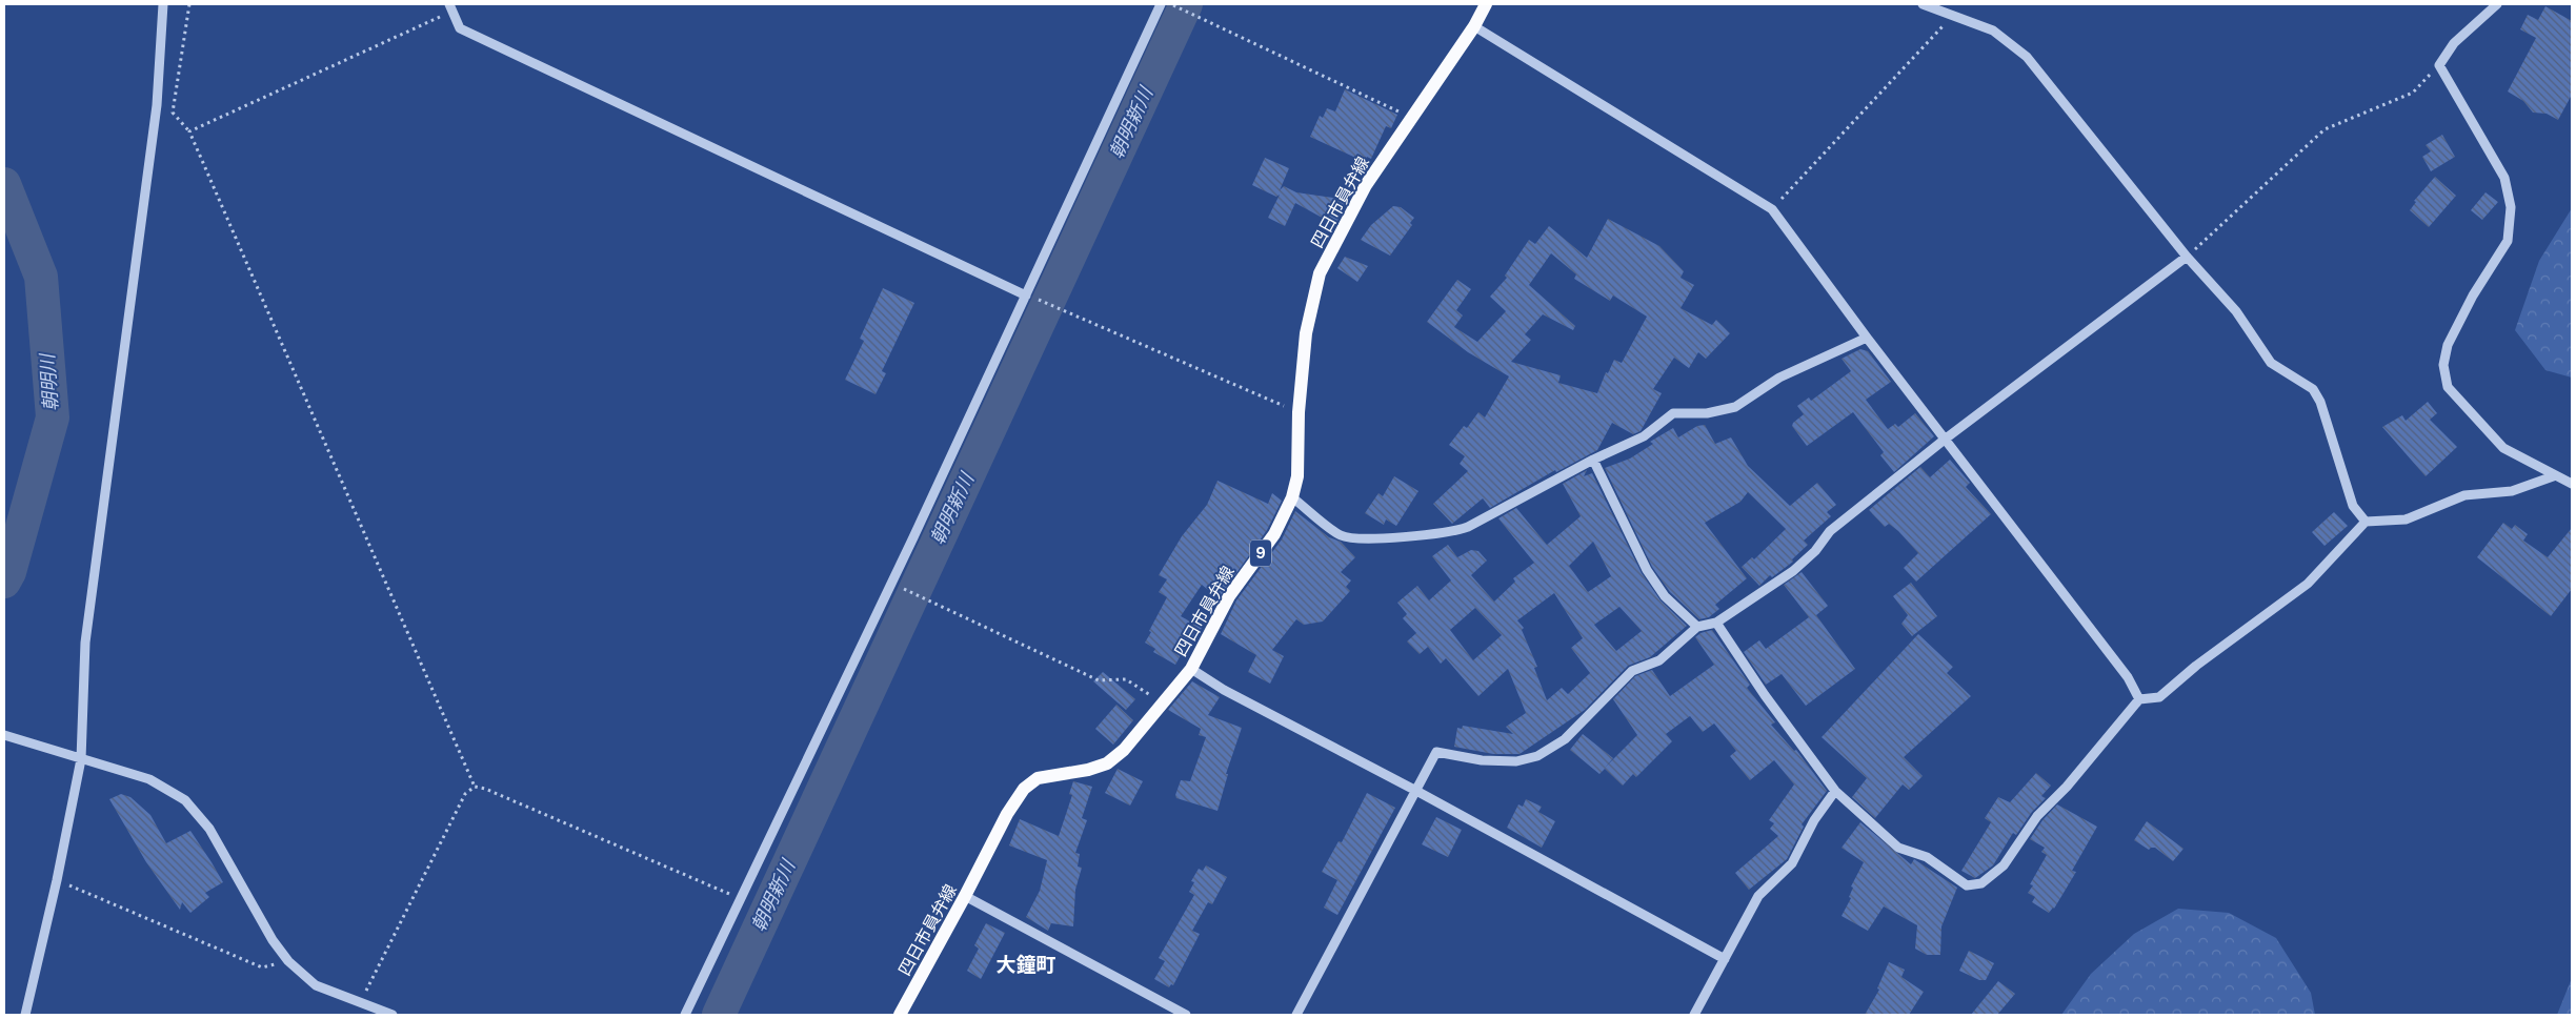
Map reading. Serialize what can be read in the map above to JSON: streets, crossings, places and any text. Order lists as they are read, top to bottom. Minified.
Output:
{"streets":{"main road":["四日市員弁線","9"]},"districts":["大鐘町"],"water":["朝明新川","朝明川"]}
